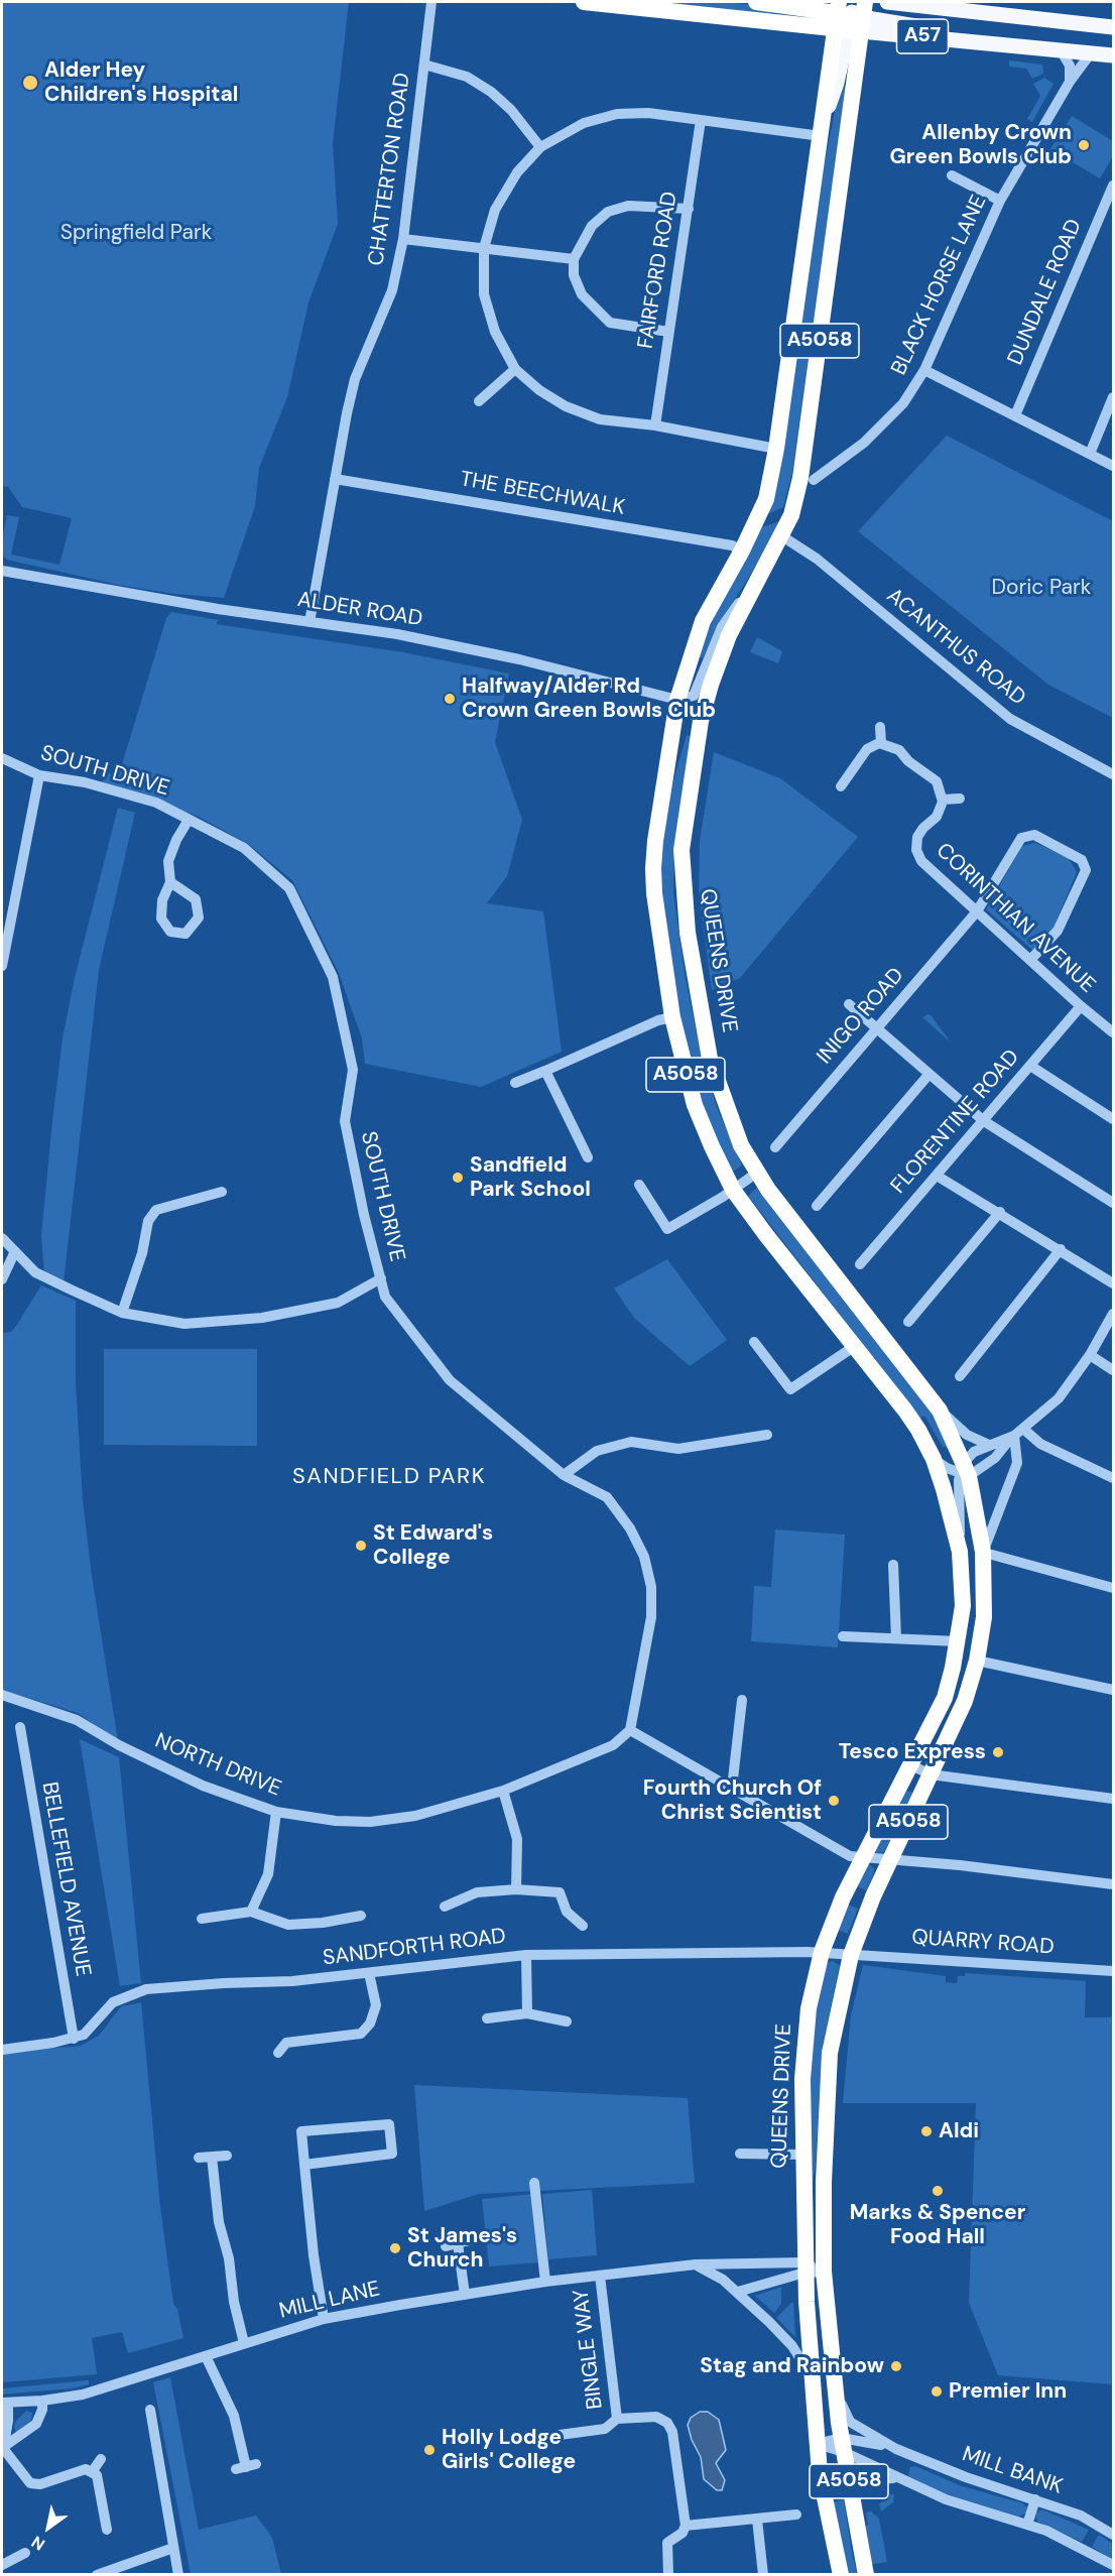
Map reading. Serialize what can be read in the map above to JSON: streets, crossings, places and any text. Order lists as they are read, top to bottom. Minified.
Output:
{"streets":{"highway":["A57","A5058","QUEENS DRIVE"],"street":["CHATTERTON ROAD","FAIRFORD ROAD","BLACK HORSE LANE","DUNDALE ROAD","THE BEECHWALK","ALDER ROAD","ACANTHUS ROAD","SOUTH DRIVE","CORINTHIAN AVENUE","INIGO ROAD","FLORENTINE ROAD","NORTH DRIVE","BELLEFIELD AVENUE","QUARRY ROAD","SANDFORTH ROAD","MILL LANE","BINGLE WAY","MILL BANK"]},"crossings":[["A57","BLACK HORSE LANE"],["A57","A5058"],["CHATTERTON ROAD","THE BEECHWALK"],["CHATTERTON ROAD","ALDER ROAD"],["A5058","THE BEECHWALK"],["A5058","ACANTHUS ROAD"],["A5058","QUEENS DRIVE"],["THE BEECHWALK","QUEENS DRIVE"],["ALDER ROAD","QUEENS DRIVE"],["SOUTH DRIVE","NORTH DRIVE"],["CORINTHIAN AVENUE","INIGO ROAD"],["CORINTHIAN AVENUE","FLORENTINE ROAD"],["QUEENS DRIVE","QUARRY ROAD"],["QUEENS DRIVE","SANDFORTH ROAD"],["QUEENS DRIVE","MILL LANE"],["QUEENS DRIVE","MILL BANK"],["BELLEFIELD AVENUE","SANDFORTH ROAD"],["QUARRY ROAD","SANDFORTH ROAD"],["MILL LANE","BINGLE WAY"]],"districts":["SANDFIELD PARK"],"parks":["Springfield Park","Doric Park"],"places":["Alder Hey Children's Hospital","Allenby Crown Green Bowls Club","Halfway/Alder Rd Crown Green Bowls Club","Sandfield Park School","St Edward's College","Tesco Express","Fourth Church Of Christ Scientist","Aldi","Marks & Spencer Food Hall","St James's Church","Stag and Rainbow","Premier Inn","Holly Lodge Girls' College"],"north":"bottom left"}
